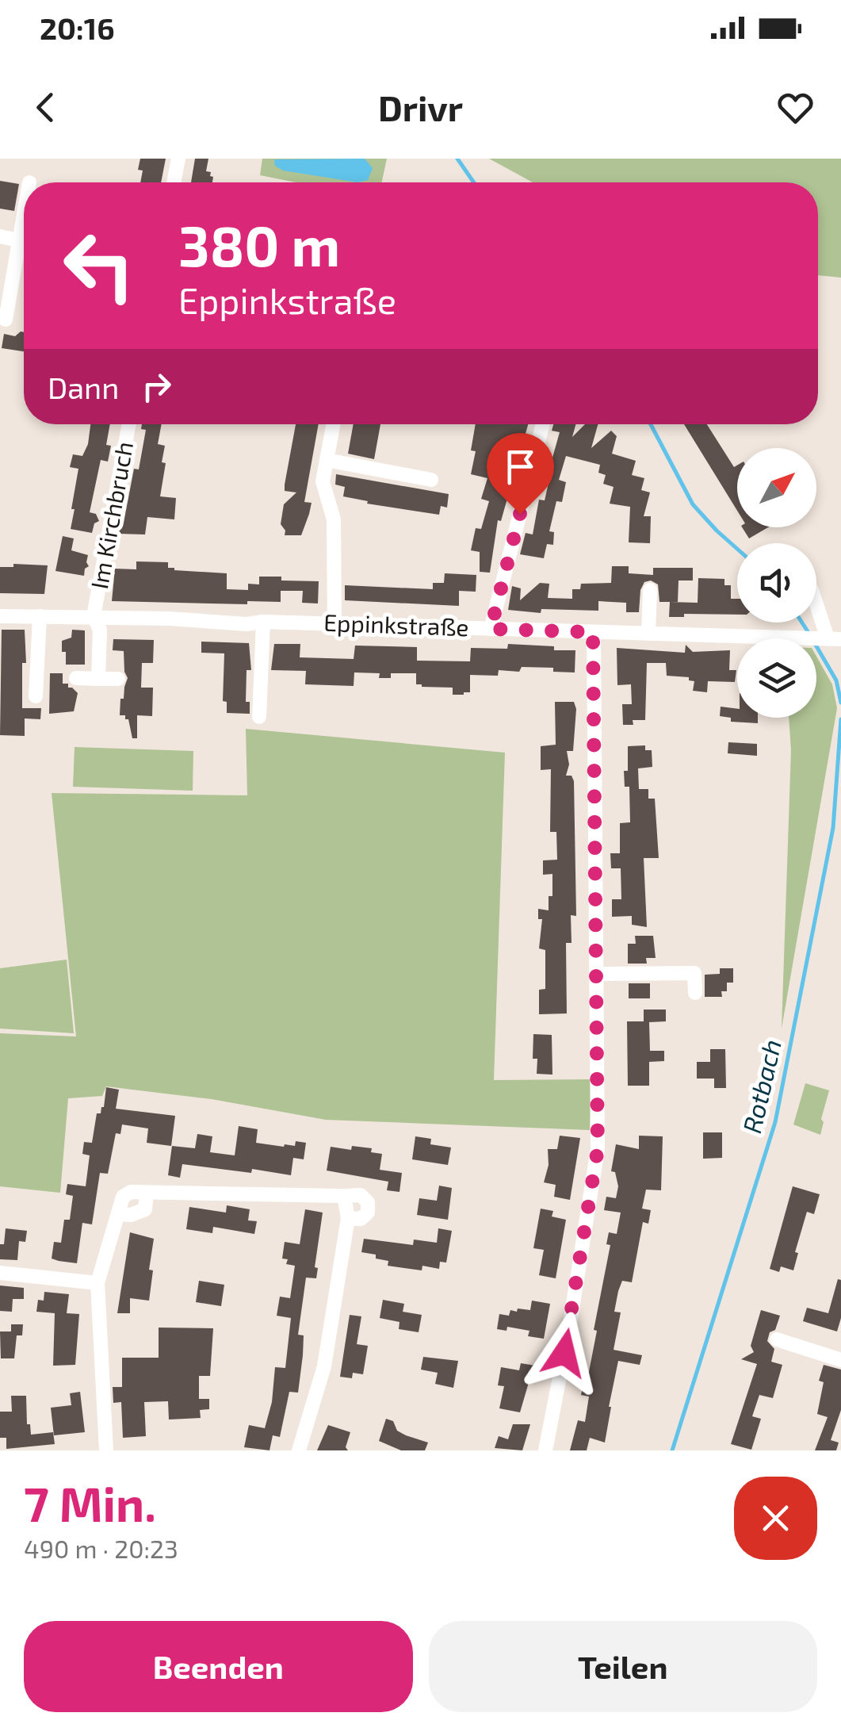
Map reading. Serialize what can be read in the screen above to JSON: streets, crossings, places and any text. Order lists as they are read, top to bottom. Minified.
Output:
{"streets":{"street":["Im Kirchbruch","Eppinkstraße"]},"crossings":[["Im Kirchbruch","Eppinkstraße"]],"water":["Rotbach"],"north":"top right","page":{"status":"20:16","header":"Drivr","turn":["380 m","Eppinkstraße"],"then":"Dann","heading":["7 Min.","490 m · 20:23"],"buttons":["Beenden","Teilen"]}}
